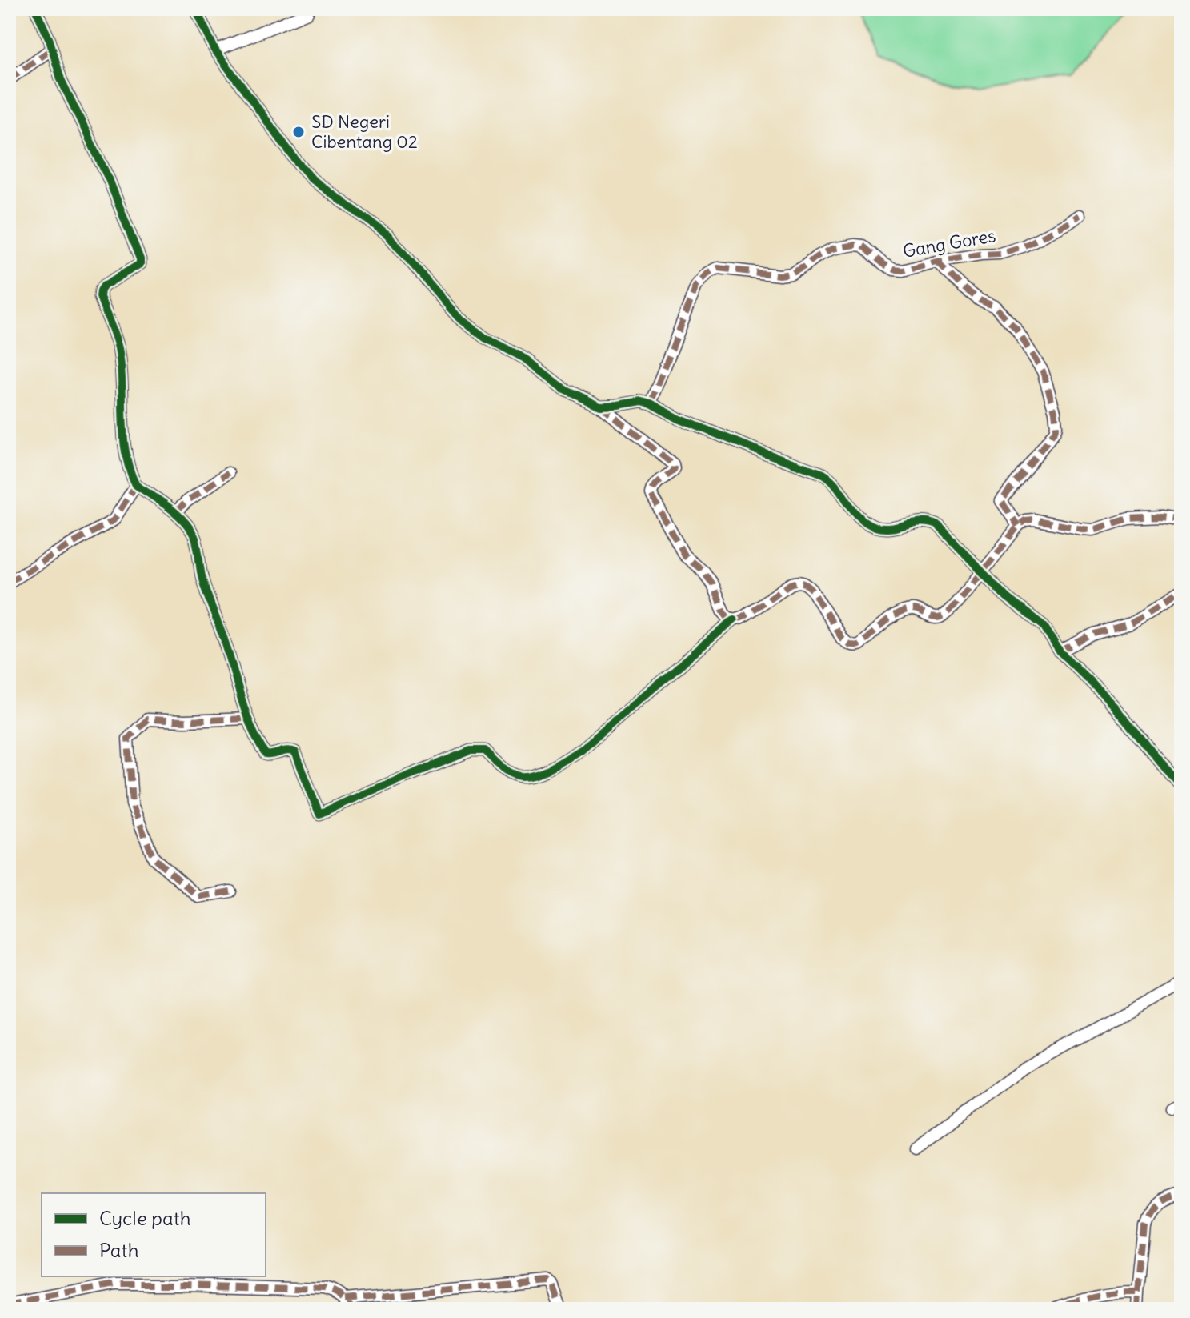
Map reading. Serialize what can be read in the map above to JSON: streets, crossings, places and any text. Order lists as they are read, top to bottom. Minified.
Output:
{"streets":{"street":["Gang Gores"]},"places":["SD Negeri Cibentang 02"],"legend":["Cycle path","Path"]}
